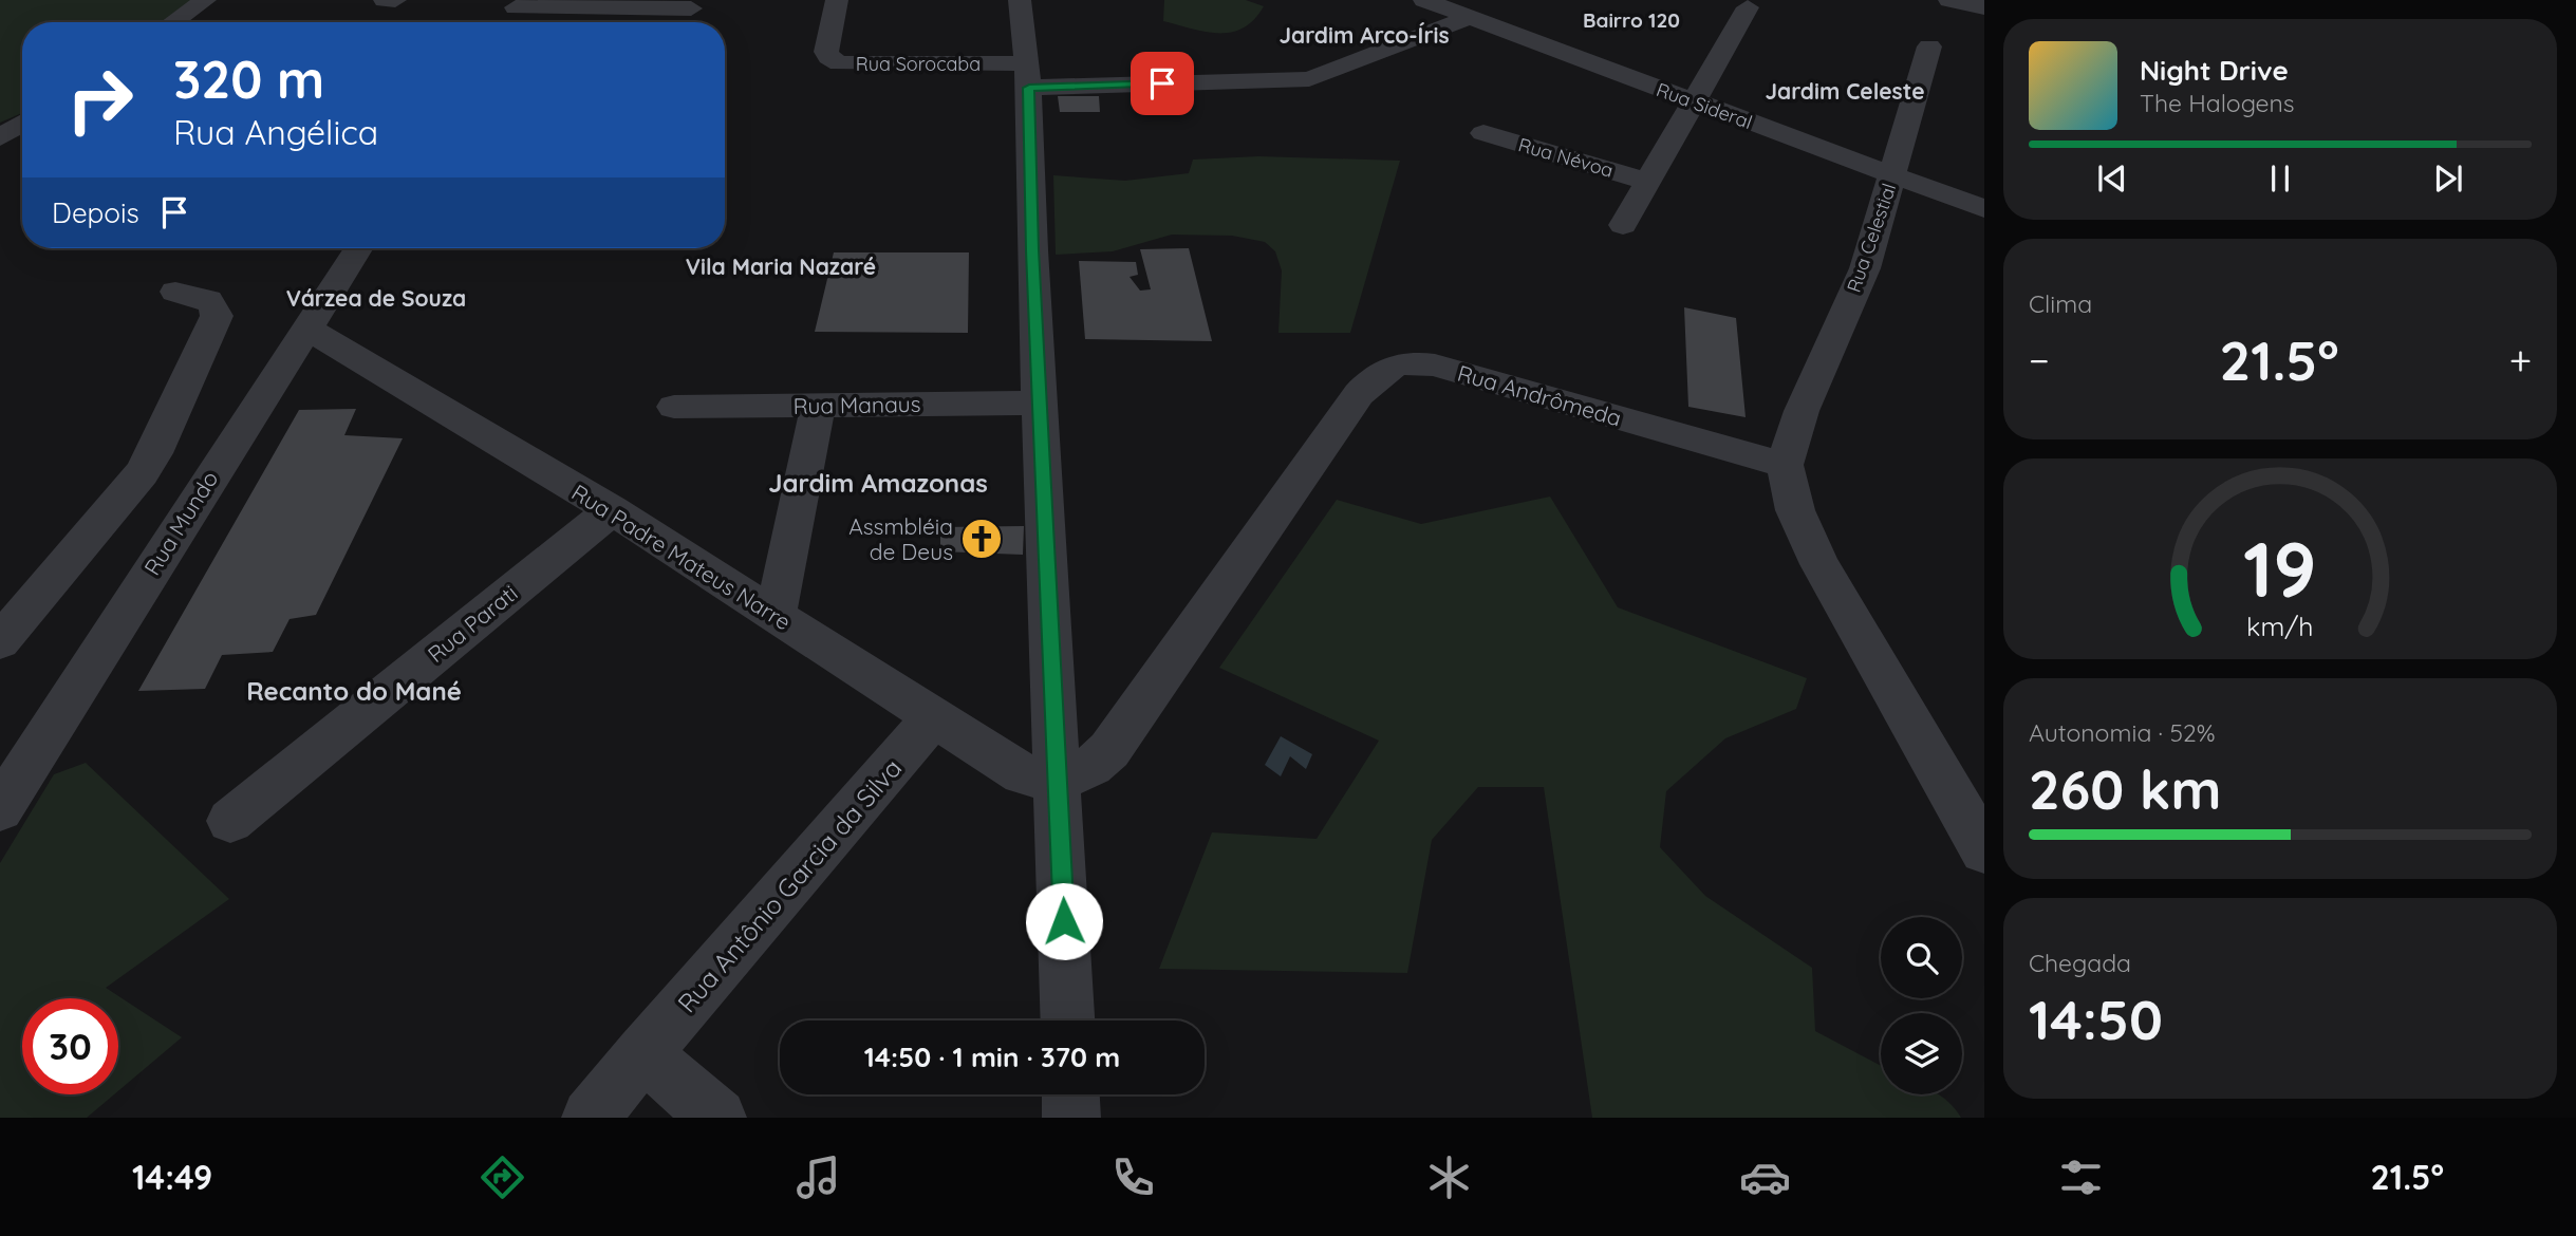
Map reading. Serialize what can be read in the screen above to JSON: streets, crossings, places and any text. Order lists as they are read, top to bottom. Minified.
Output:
{"streets":{"street":["Rua Sorocaba","Rua Sideral","Rua Névoa","Rua Celestial","Rua Andrômeda","Rua Manaus","Rua Mundo","Rua Padre Mateus Narre","Rua Parati","Rua Antônio Garcia da Silva"]},"crossings":[["Rua Sideral","Rua Celestial"],["Rua Celestial","Rua Andrômeda"],["Rua Andrômeda","Rua Padre Mateus Narre"],["Rua Mundo","Rua Padre Mateus Narre"],["Rua Padre Mateus Narre","Rua Parati"],["Rua Padre Mateus Narre","Rua Antônio Garcia da Silva"]],"districts":["Bairro 120","Jardim Arco-Íris","Jardim Celeste","Vila Maria Nazaré","Várzea de Souza","Jardim Amazonas","Recanto do Mané"],"places":{"church":["Assmbléia de Deus"]},"page":{"turn":["320 m","Rua Angélica"],"song":["Night Drive","The Halogens"],"then":"Depois","tile":["Clima",["Autonomia · 52%","260 km"],["Chegada","14:50"]],"heat":["−","21.5°","+"],"limit":"30","trip":"14:50 · 1 min · 370 m","tabs":["14:49","21.5°"],"gauge":["19","km/h"]}}
